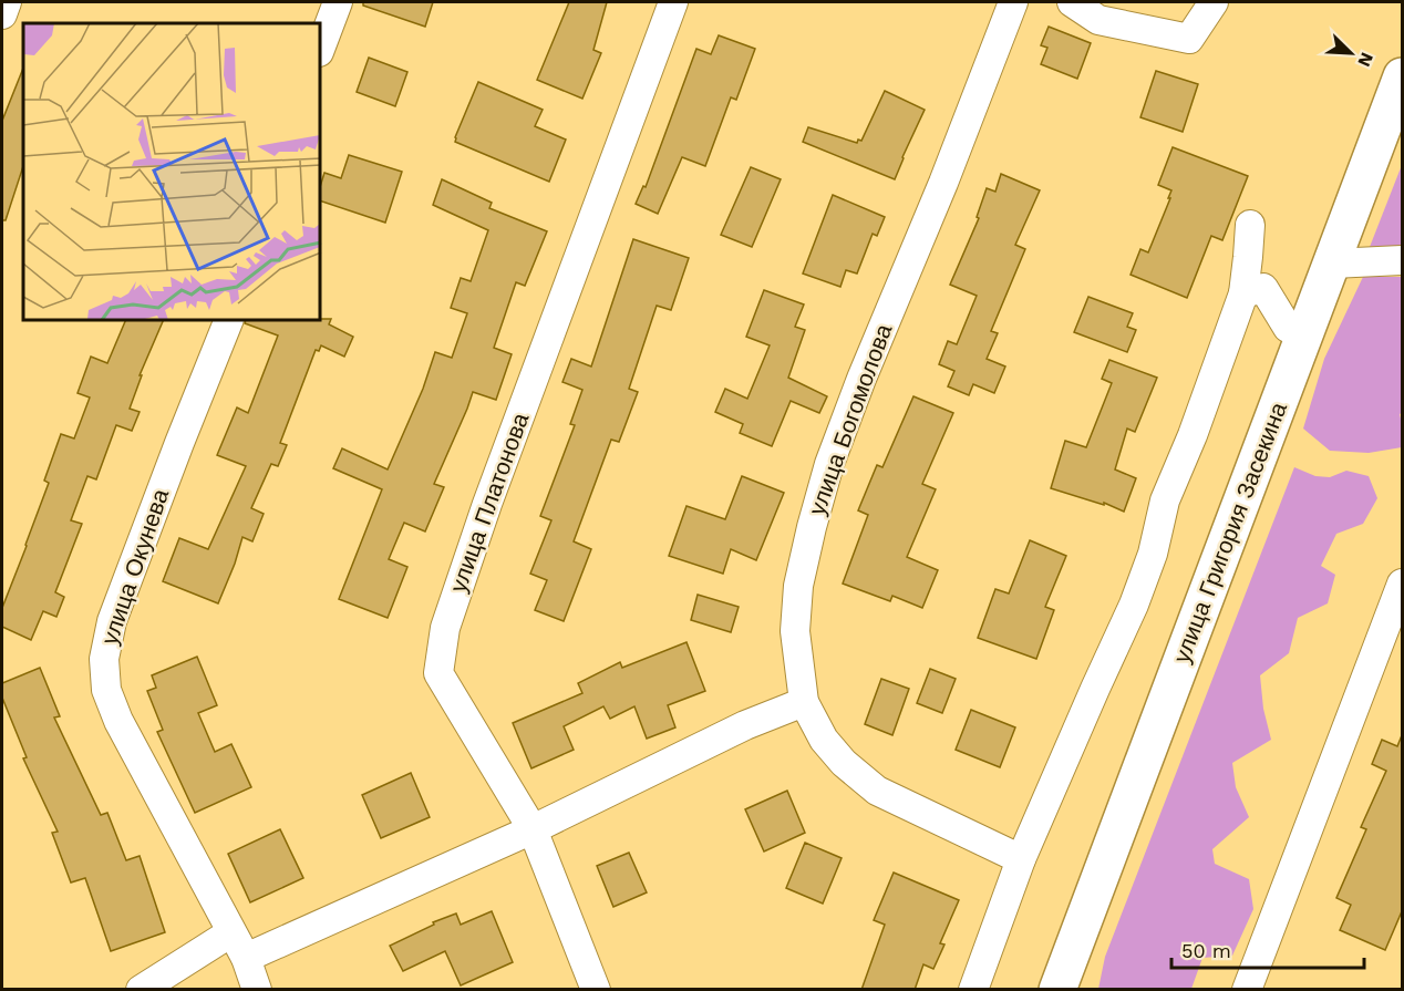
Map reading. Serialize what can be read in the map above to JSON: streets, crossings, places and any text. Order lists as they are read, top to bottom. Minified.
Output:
{"streets":{"main road":["улица Григория Засекина"],"street":["улица Богомолова","улица Платонова","улица Окунева"]},"scale_bar":"50 m","north":"bottom right"}
